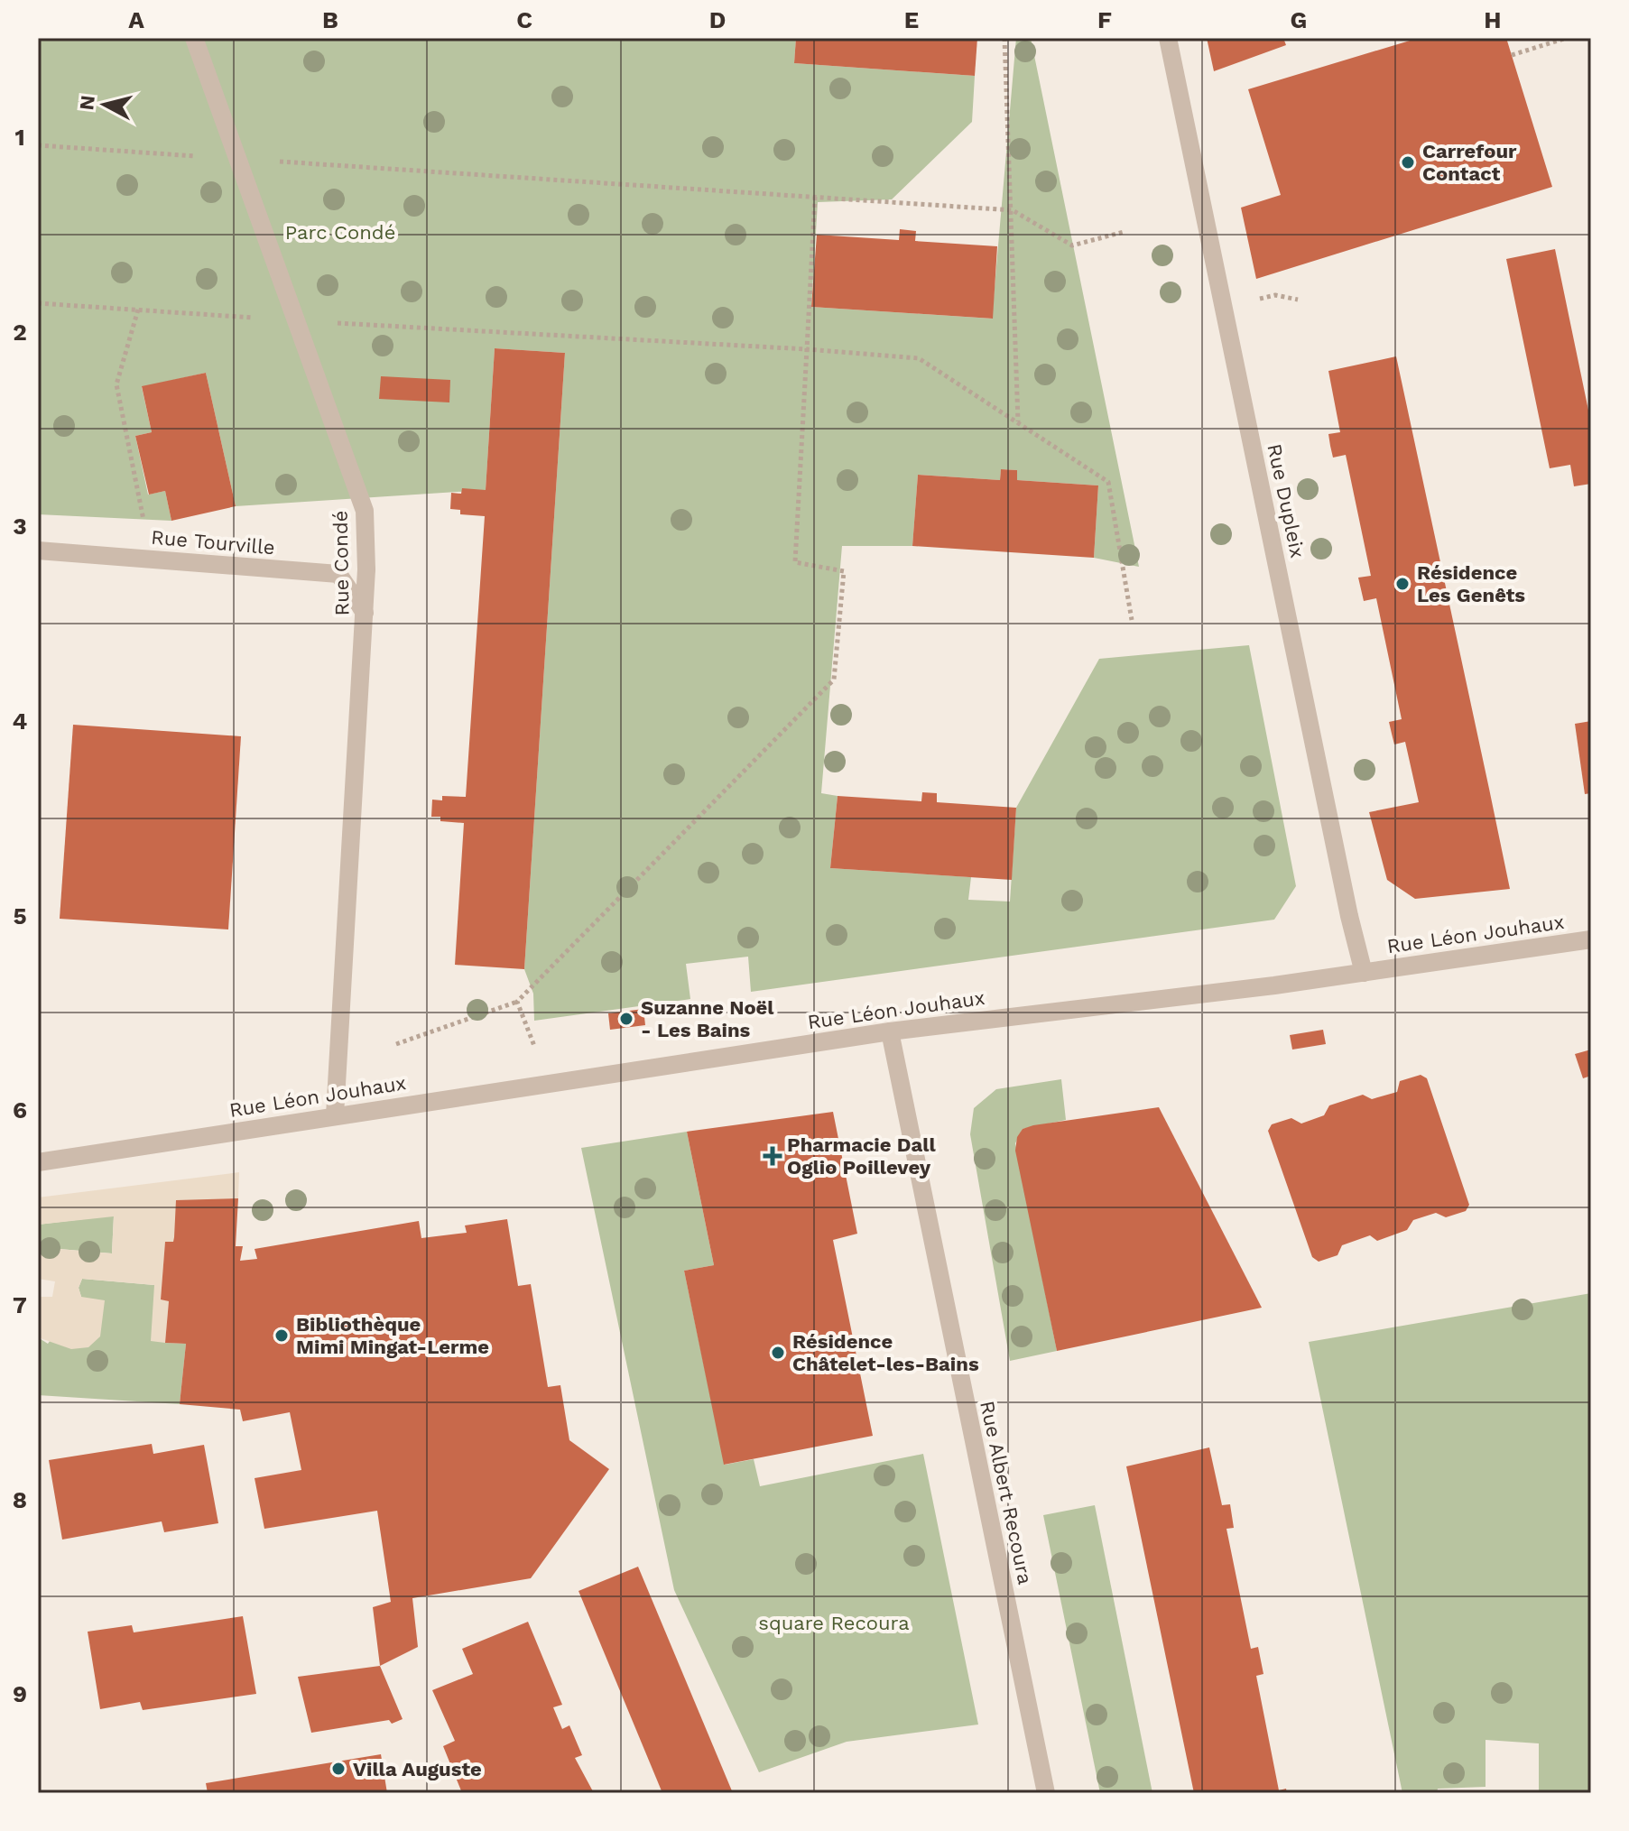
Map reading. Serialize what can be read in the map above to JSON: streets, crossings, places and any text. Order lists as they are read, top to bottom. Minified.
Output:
{"streets":{"street":["Rue Dupleix","Rue Tourville","Rue Condé","Rue Léon Jouhaux","Rue Albert Recoura"]},"crossings":[["Rue Dupleix","Rue Léon Jouhaux"],["Rue Tourville","Rue Condé"],["Rue Condé","Rue Léon Jouhaux"],["Rue Léon Jouhaux","Rue Albert Recoura"]],"parks":["Parc Condé","square Recoura"],"places":{"other":["Carrefour Contact","Résidence Les Genêts","Suzanne Noël - Les Bains","Bibliothèque Mimi Mingat-Lerme","Résidence Châtelet-les-Bains","Villa Auguste"],"health":["Pharmacie Dall Oglio Poillevey"]},"north":"left","grid":{"columns":["A","B","C","D","E","F","G","H"],"rows":["1","2","3","4","5","6","7","8","9"]}}
